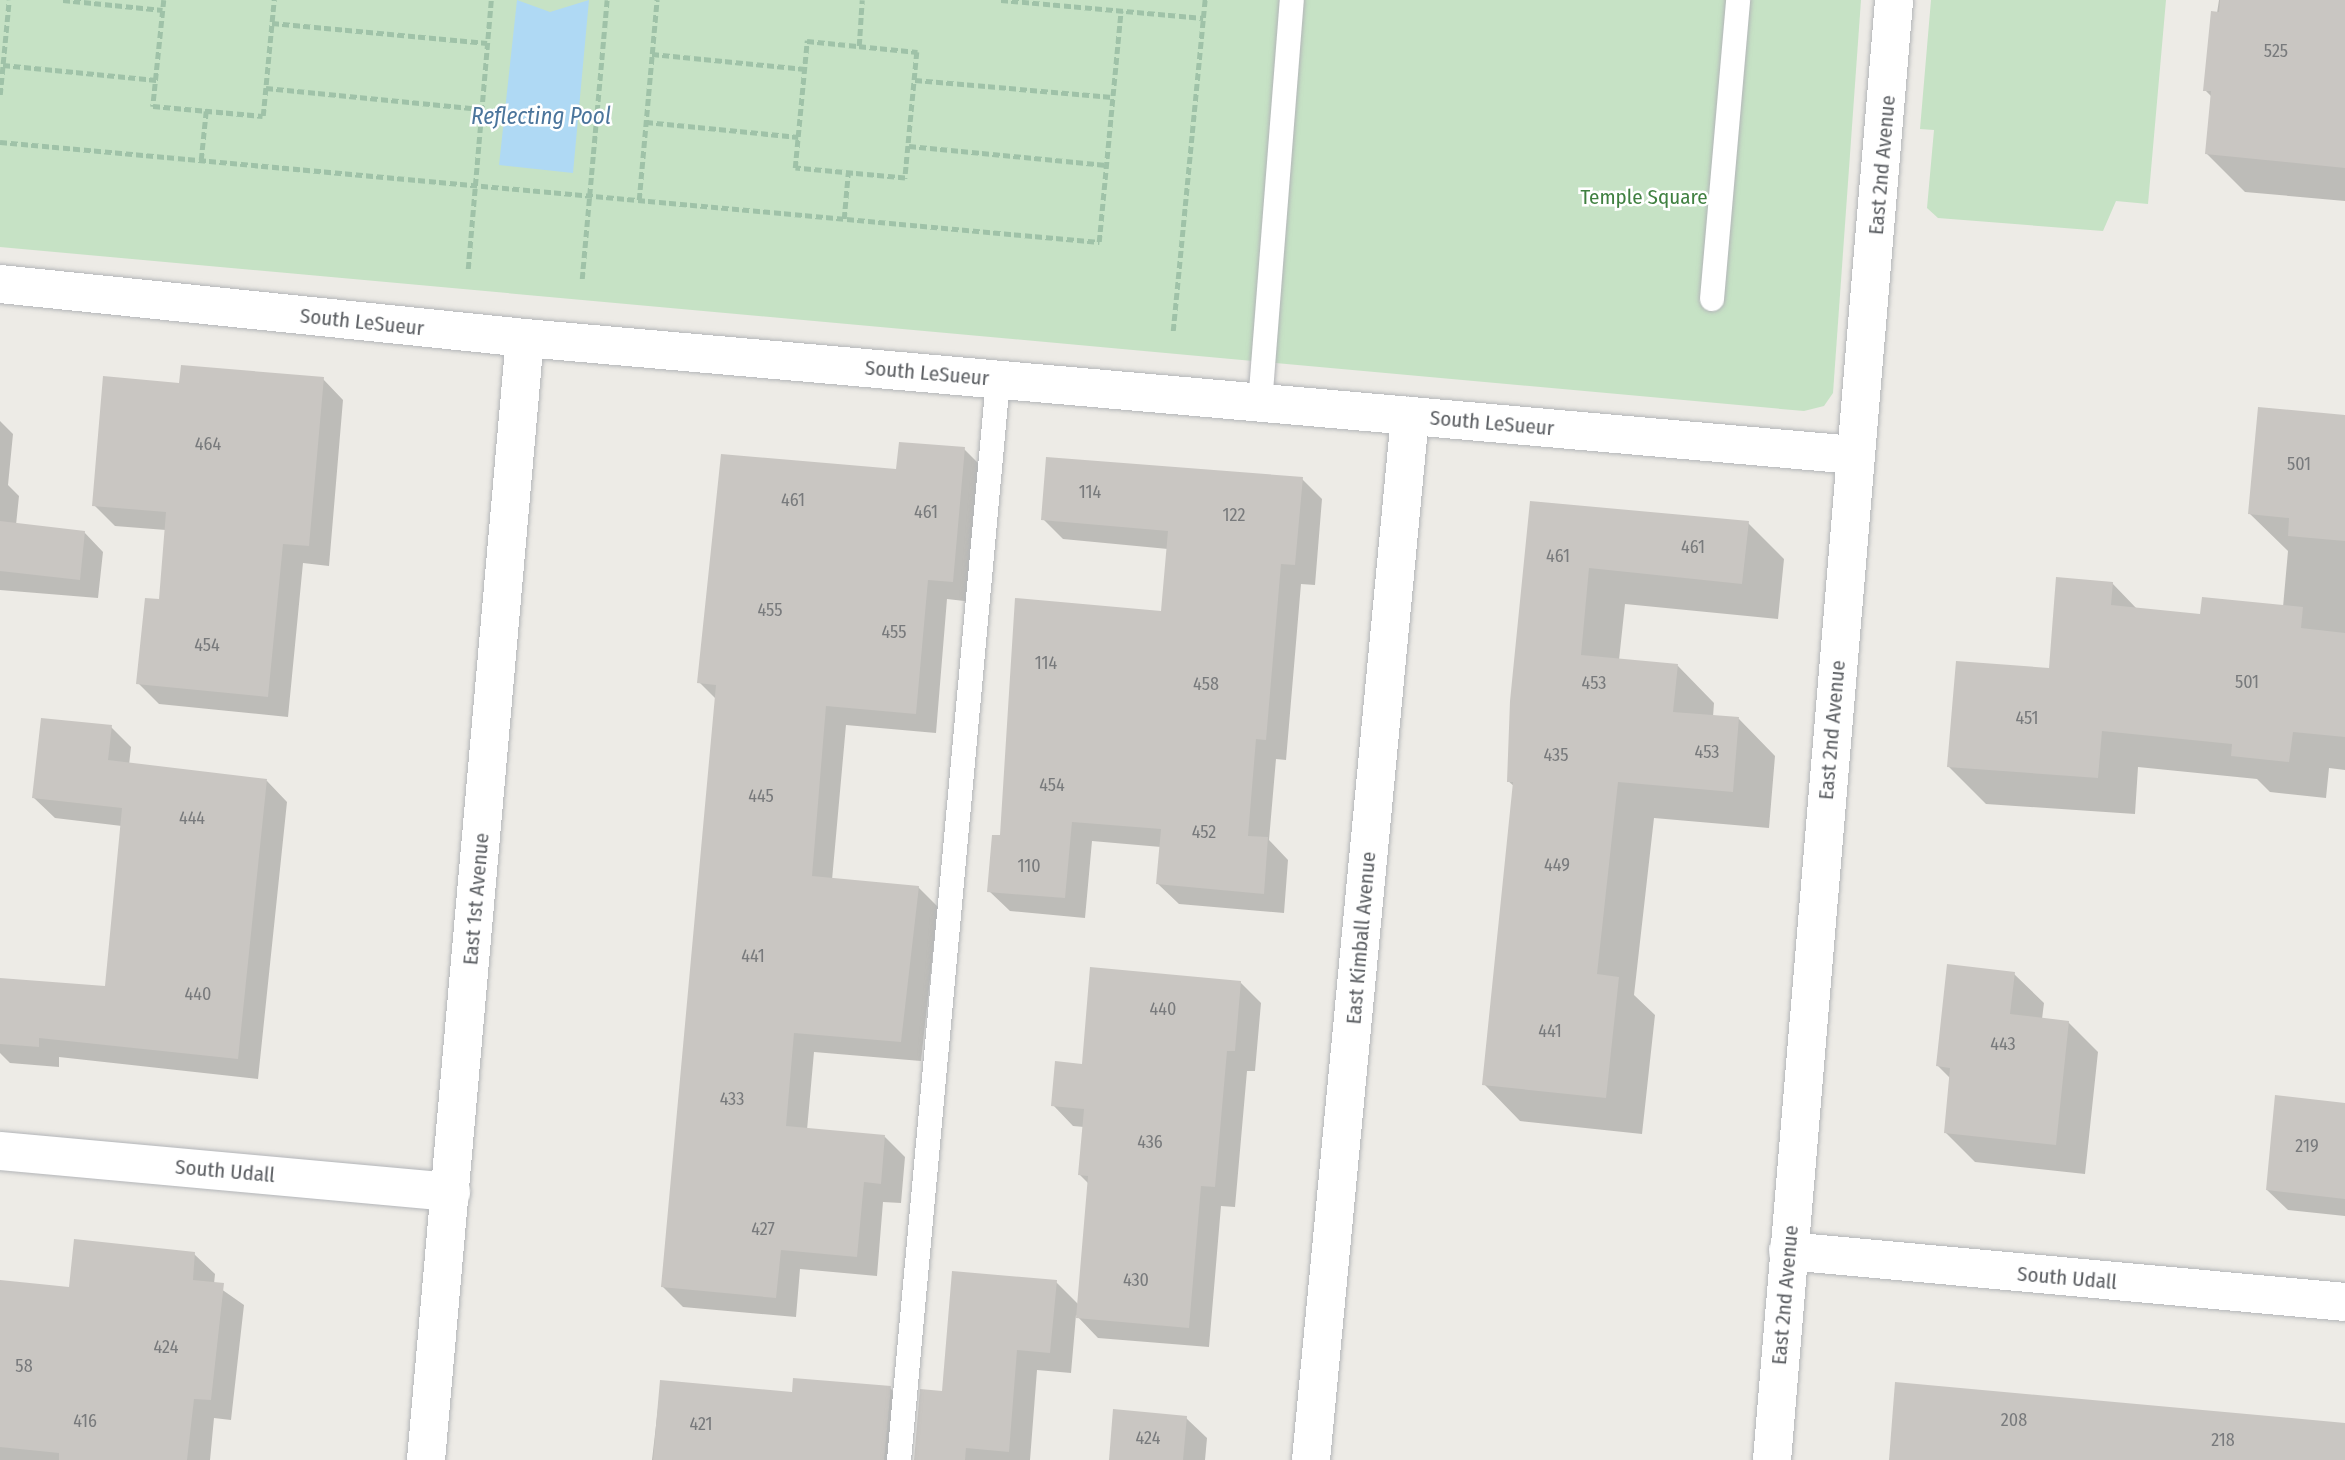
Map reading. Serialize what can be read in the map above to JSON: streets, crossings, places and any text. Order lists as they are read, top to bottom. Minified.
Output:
{"streets":{"street":["East 2nd Avenue","South LeSueur","East 1st Avenue","East Kimball Avenue","South Udall"]},"crossings":[["East 2nd Avenue","South LeSueur"],["East 2nd Avenue","South Udall"],["South LeSueur","East 1st Avenue"],["South LeSueur","East Kimball Avenue"],["East 1st Avenue","South Udall"]],"water":["Reflecting Pool"],"parks":["Temple Square"],"house_numbers":["525","464","501","114","461","461","122","461","461","455","455","454","114","501","453","458","451","453","435","454","445","444","452","449","110","441","440","440","441","443","433","436","219","427","430","424","58","208","416","421","424","218"]}
